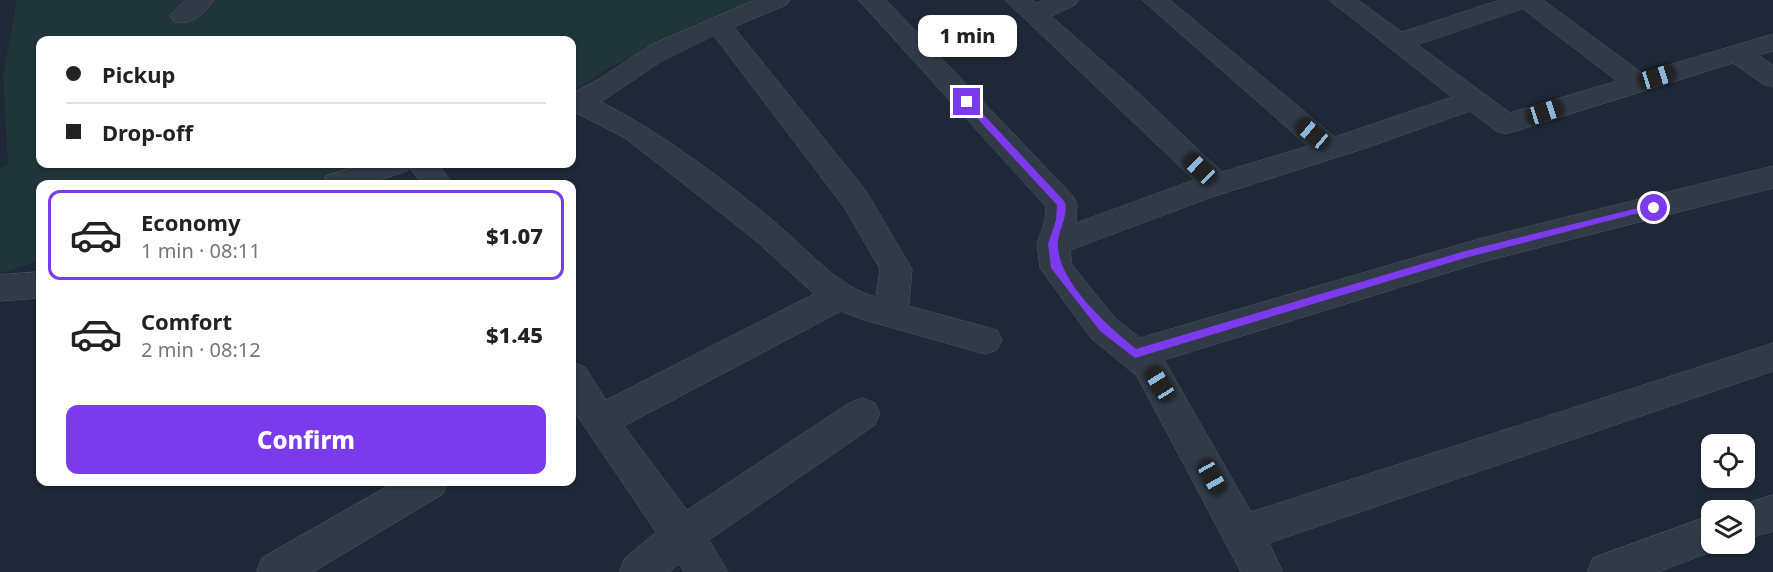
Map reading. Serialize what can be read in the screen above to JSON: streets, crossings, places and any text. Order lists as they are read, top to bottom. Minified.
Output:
{"page":{"bubble":"1 min","banner":["Pickup","Drop-off"],"list":[{"name":"Economy","note":"1 min · 08:11","value":"$1.07"},{"name":"Comfort","note":"2 min · 08:12","value":"$1.45"}],"buttons":"Confirm"}}
